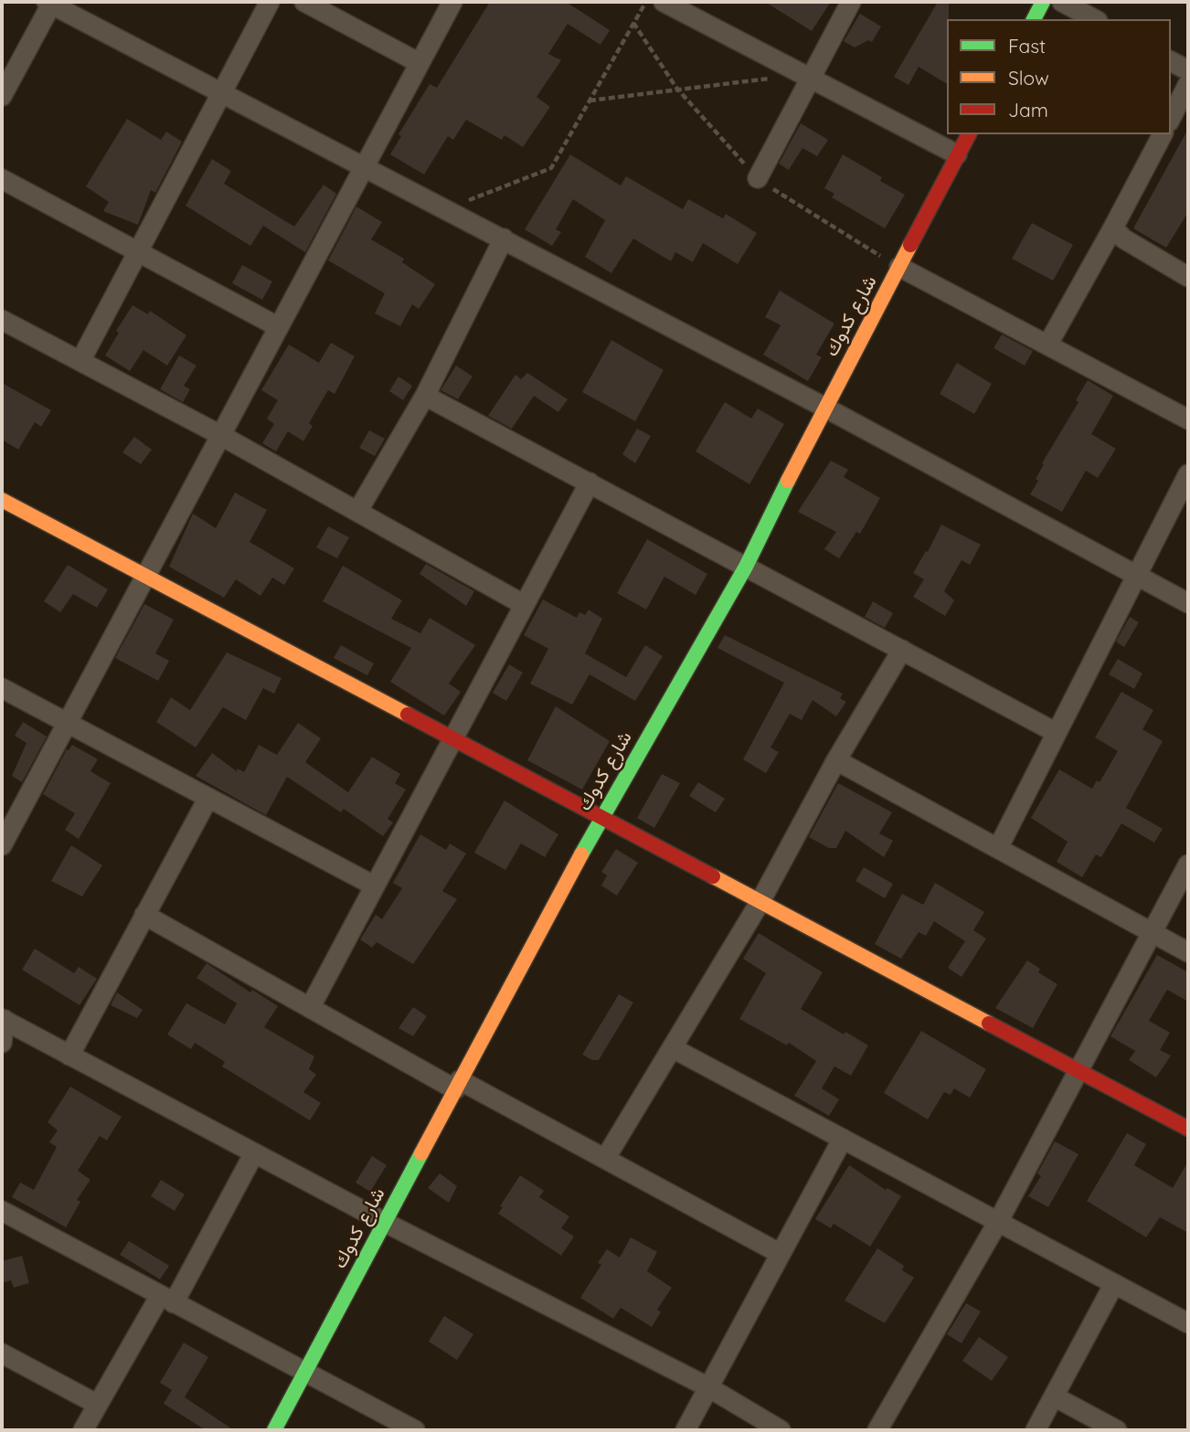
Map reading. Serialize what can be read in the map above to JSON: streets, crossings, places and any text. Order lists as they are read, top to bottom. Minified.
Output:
{"streets":{"street":["شارع كدوك"]},"legend":["Fast","Slow","Jam"]}
